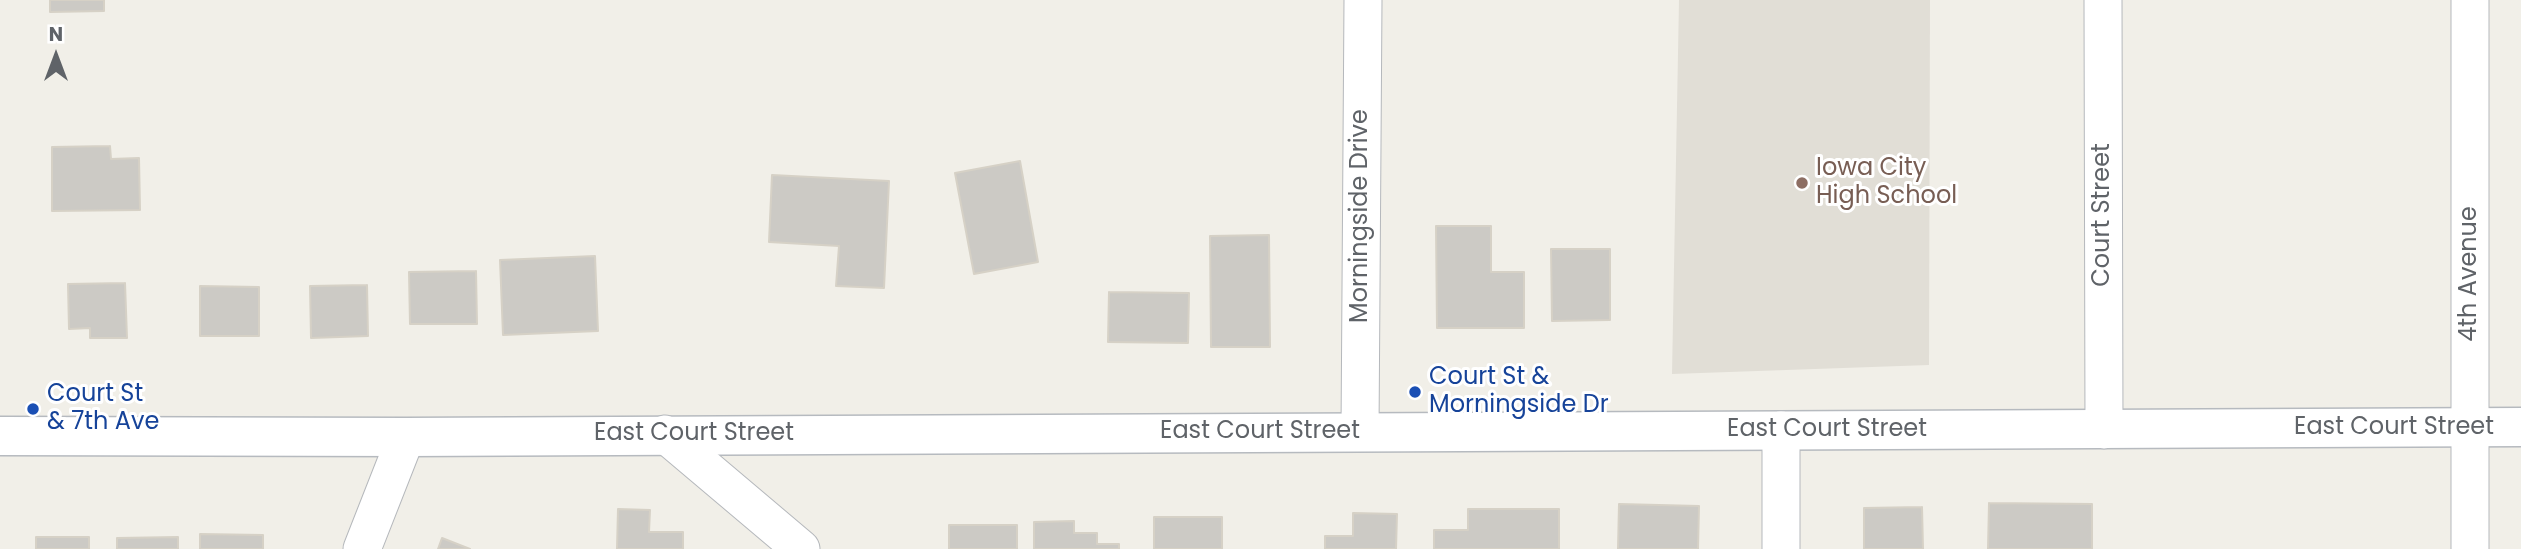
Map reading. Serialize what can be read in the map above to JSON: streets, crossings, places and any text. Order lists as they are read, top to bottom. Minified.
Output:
{"streets":{"street":["Court Street","Morningside Drive","4th Avenue","East Court Street"]},"crossings":[["Court Street","East Court Street"],["Morningside Drive","East Court Street"],["4th Avenue","East Court Street"]],"places":["Iowa City High School","Court St & Morningside Dr","Court St & 7th Ave"],"north":"top"}
